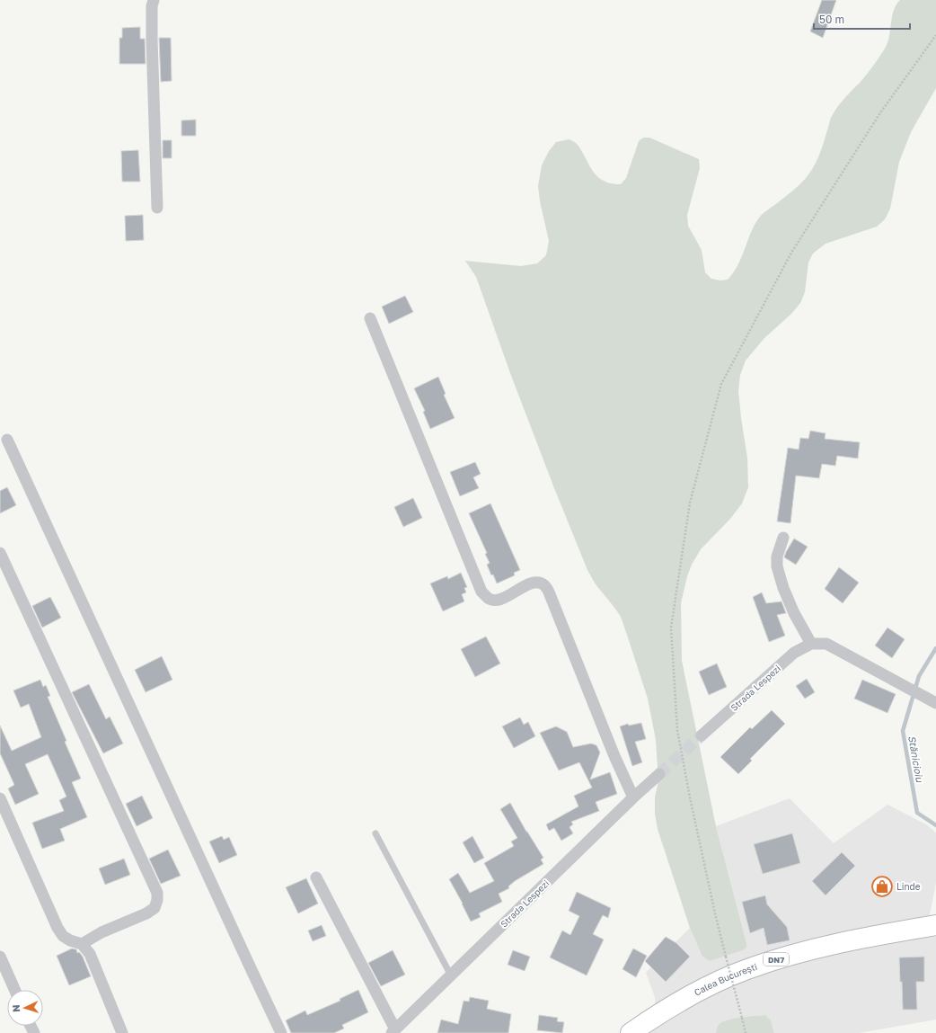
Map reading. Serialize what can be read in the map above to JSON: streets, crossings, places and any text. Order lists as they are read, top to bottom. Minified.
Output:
{"streets":{"highway":["DN7","Calea București"],"street":["Strada Lespezi"]},"water":["Stănicioiu"],"places":{"shop":["Linde"]},"scale_bar":"50 m","north":"left"}
